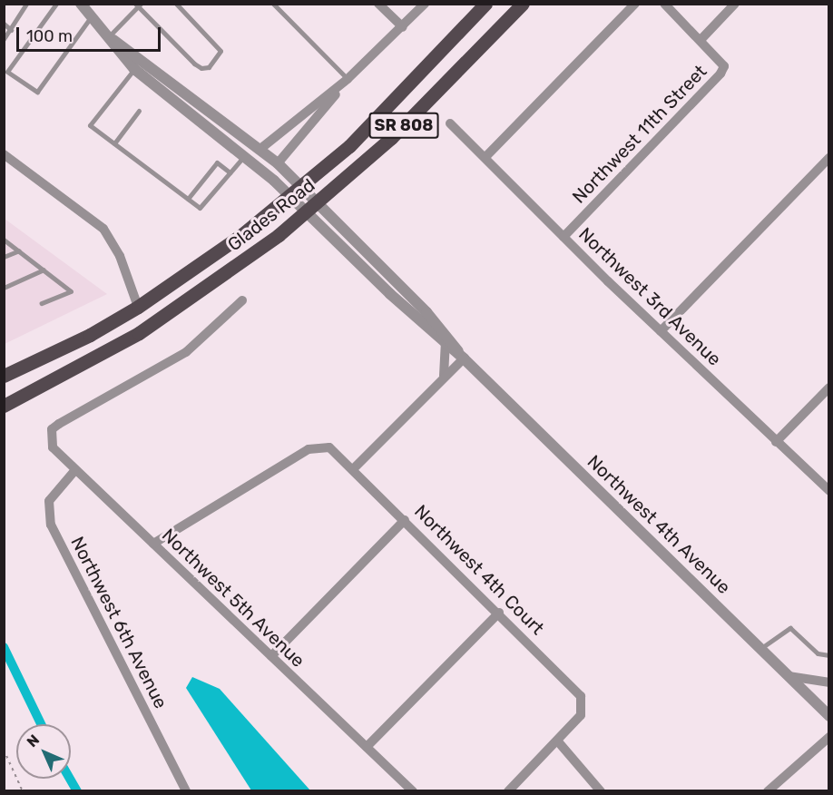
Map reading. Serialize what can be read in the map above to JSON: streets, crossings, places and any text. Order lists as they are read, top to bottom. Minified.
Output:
{"streets":{"main road":["SR 808","Glades Road"],"street":["Northwest 11th Street","Northwest 3rd Avenue","Northwest 4th Avenue","Northwest 4th Court","Northwest 5th Avenue","Northwest 6th Avenue"]},"crossings":[["Northwest 11th Street","Northwest 3rd Avenue"],["Glades Road","Northwest 4th Avenue"],["Northwest 5th Avenue","Northwest 6th Avenue"]],"scale_bar":"100 m","north":"top left"}
